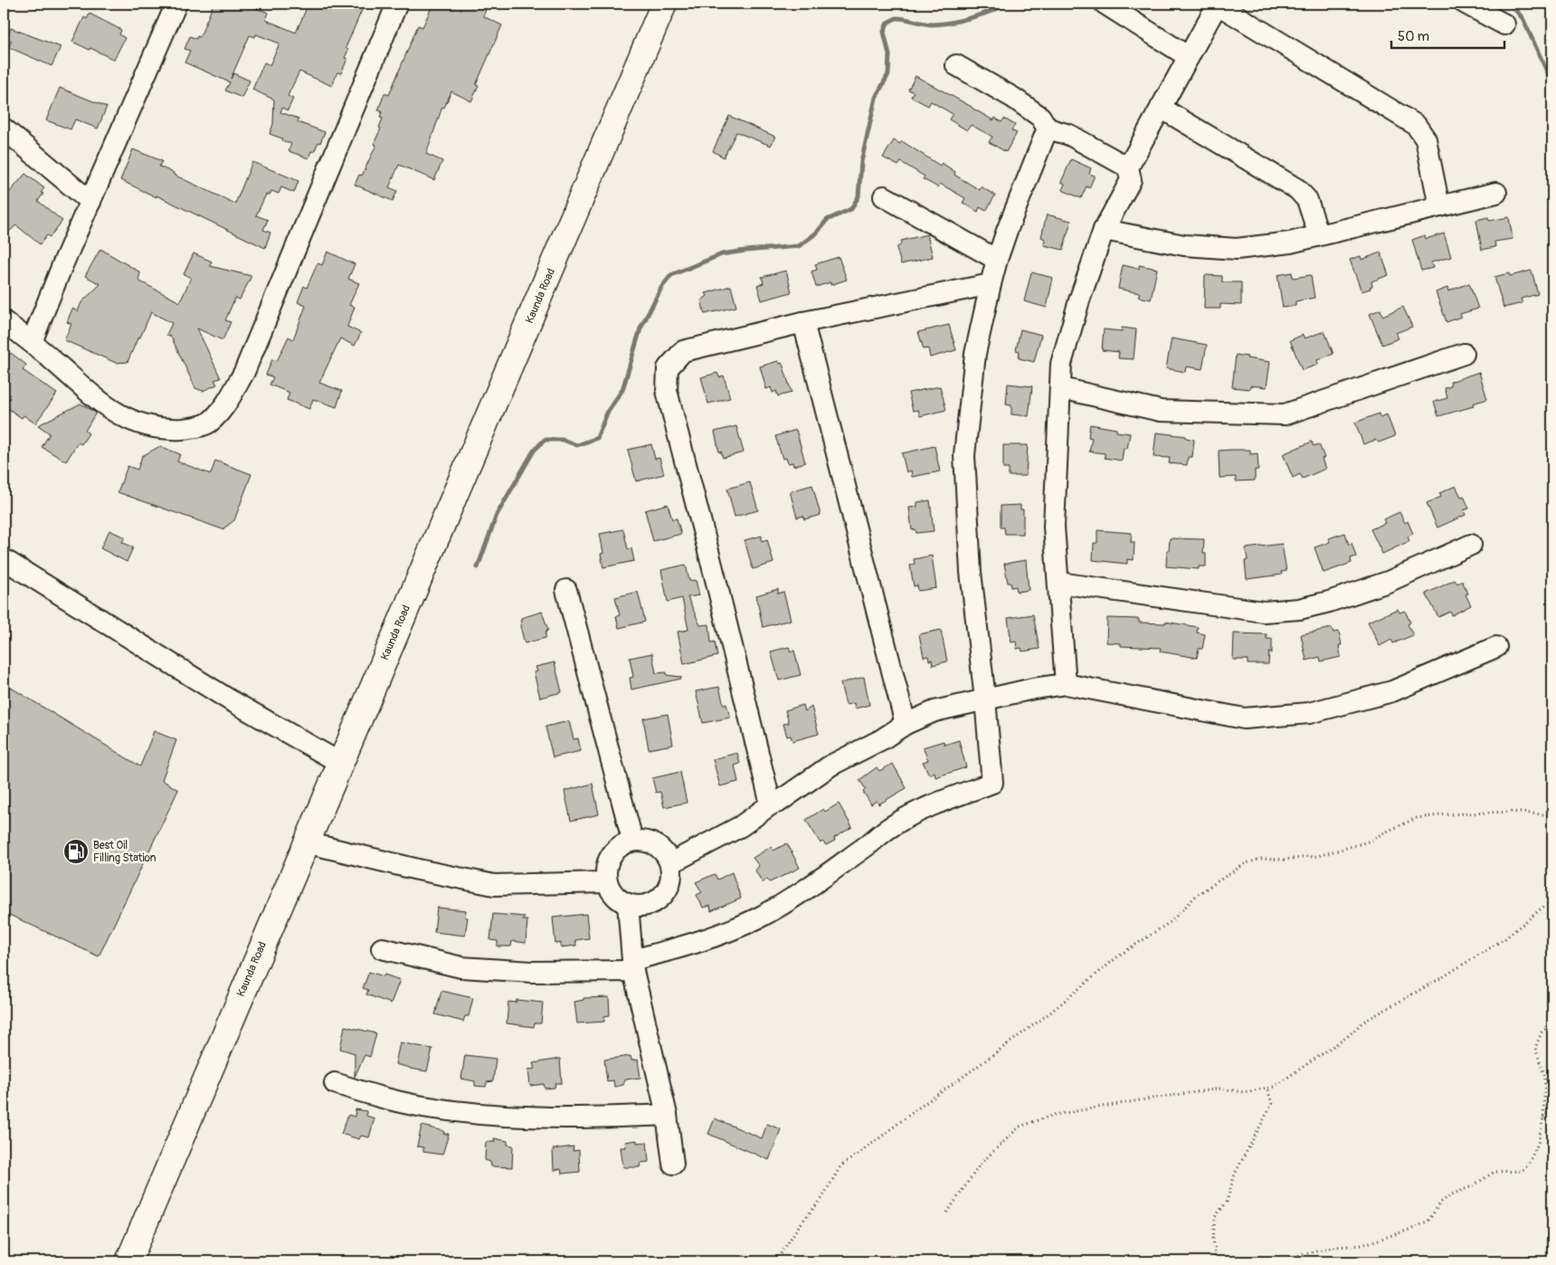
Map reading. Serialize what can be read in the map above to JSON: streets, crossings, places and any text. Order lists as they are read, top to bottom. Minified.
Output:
{"streets":{"main road":["Kaunda Road"]},"places":{"fuel station":["Best Oil Filling Station"]},"scale_bar":"50 m"}
